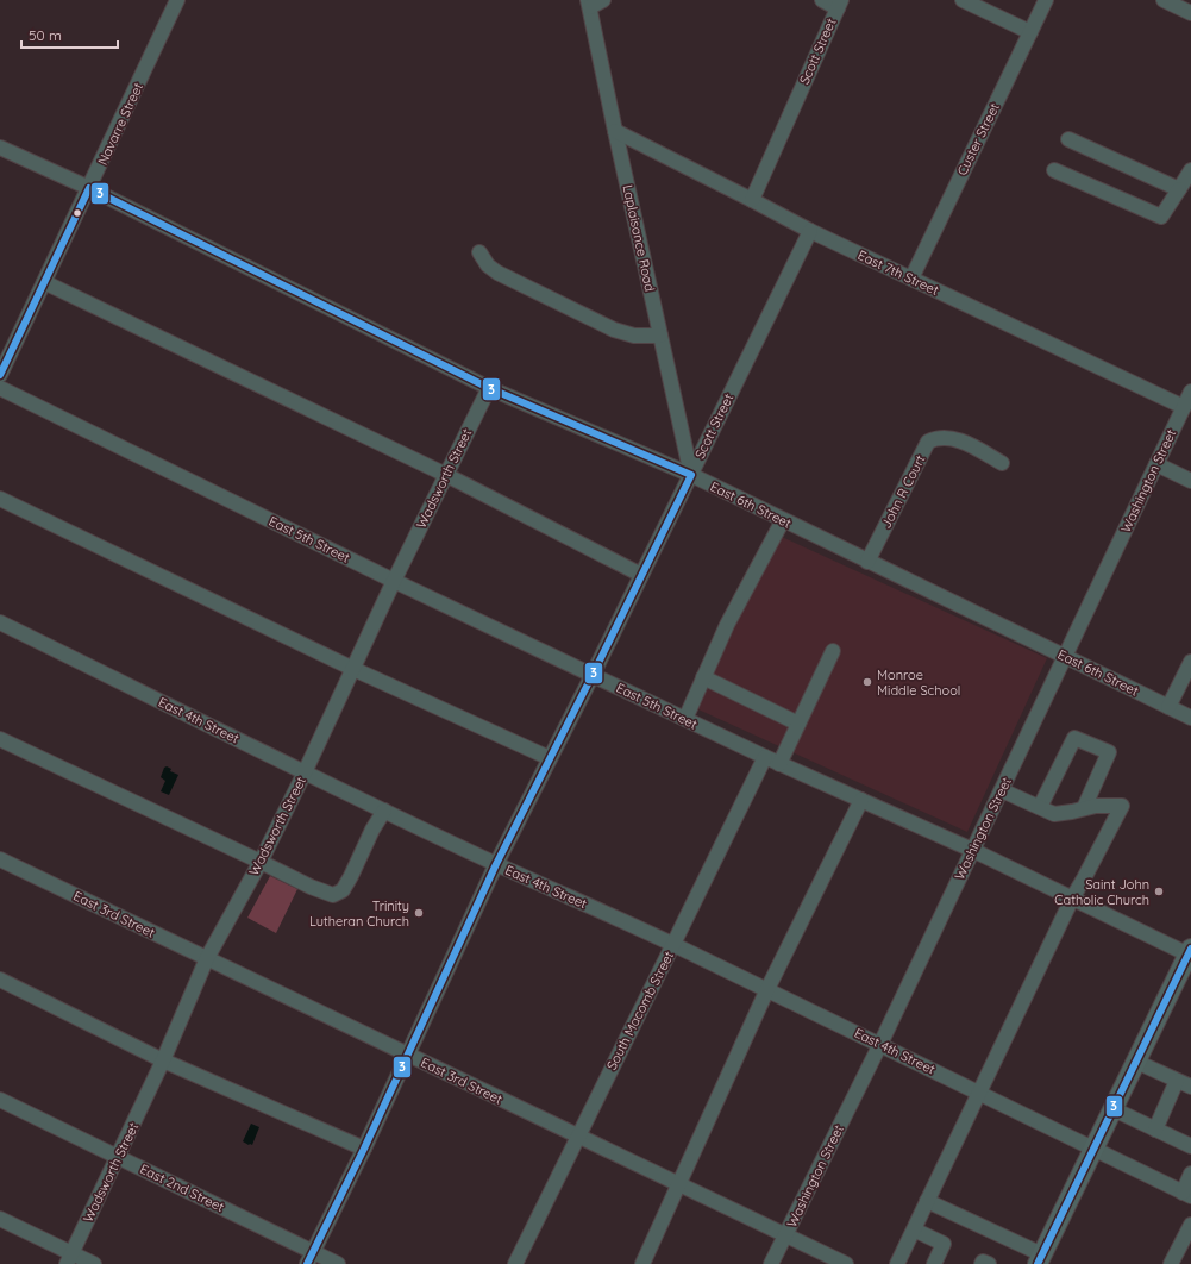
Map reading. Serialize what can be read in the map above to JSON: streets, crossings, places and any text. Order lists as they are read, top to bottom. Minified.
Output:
{"streets":{"street":["Scott Street","Navarre Street","Custer Street","Laplaisance Road","East 7th Street","Wadsworth Street","Washington Street","John R Court","East 6th Street","East 5th Street","East 4th Street","East 3rd Street","South Macomb Street","East 2nd Street"]},"crossings":[["Scott Street","Laplaisance Road"],["Scott Street","East 7th Street"],["Scott Street","East 6th Street"],["Scott Street","East 5th Street"],["Scott Street","East 4th Street"],["Scott Street","East 3rd Street"],["Scott Street","East 2nd Street"],["Navarre Street","East 6th Street"],["Custer Street","East 7th Street"],["Laplaisance Road","East 7th Street"],["Laplaisance Road","East 6th Street"],["East 7th Street","Washington Street"],["Wadsworth Street","East 6th Street"],["Wadsworth Street","East 5th Street"],["Wadsworth Street","East 4th Street"],["Wadsworth Street","East 3rd Street"],["Wadsworth Street","East 2nd Street"],["Washington Street","East 6th Street"],["Washington Street","East 5th Street"],["Washington Street","East 4th Street"],["Washington Street","East 3rd Street"],["John R Court","East 6th Street"],["East 5th Street","South Macomb Street"],["East 4th Street","South Macomb Street"],["East 3rd Street","South Macomb Street"]],"places":["Monroe Middle School","Saint John Catholic Church","Trinity Lutheran Church"],"lines":["transit line 3"],"scale_bar":"50 m"}
